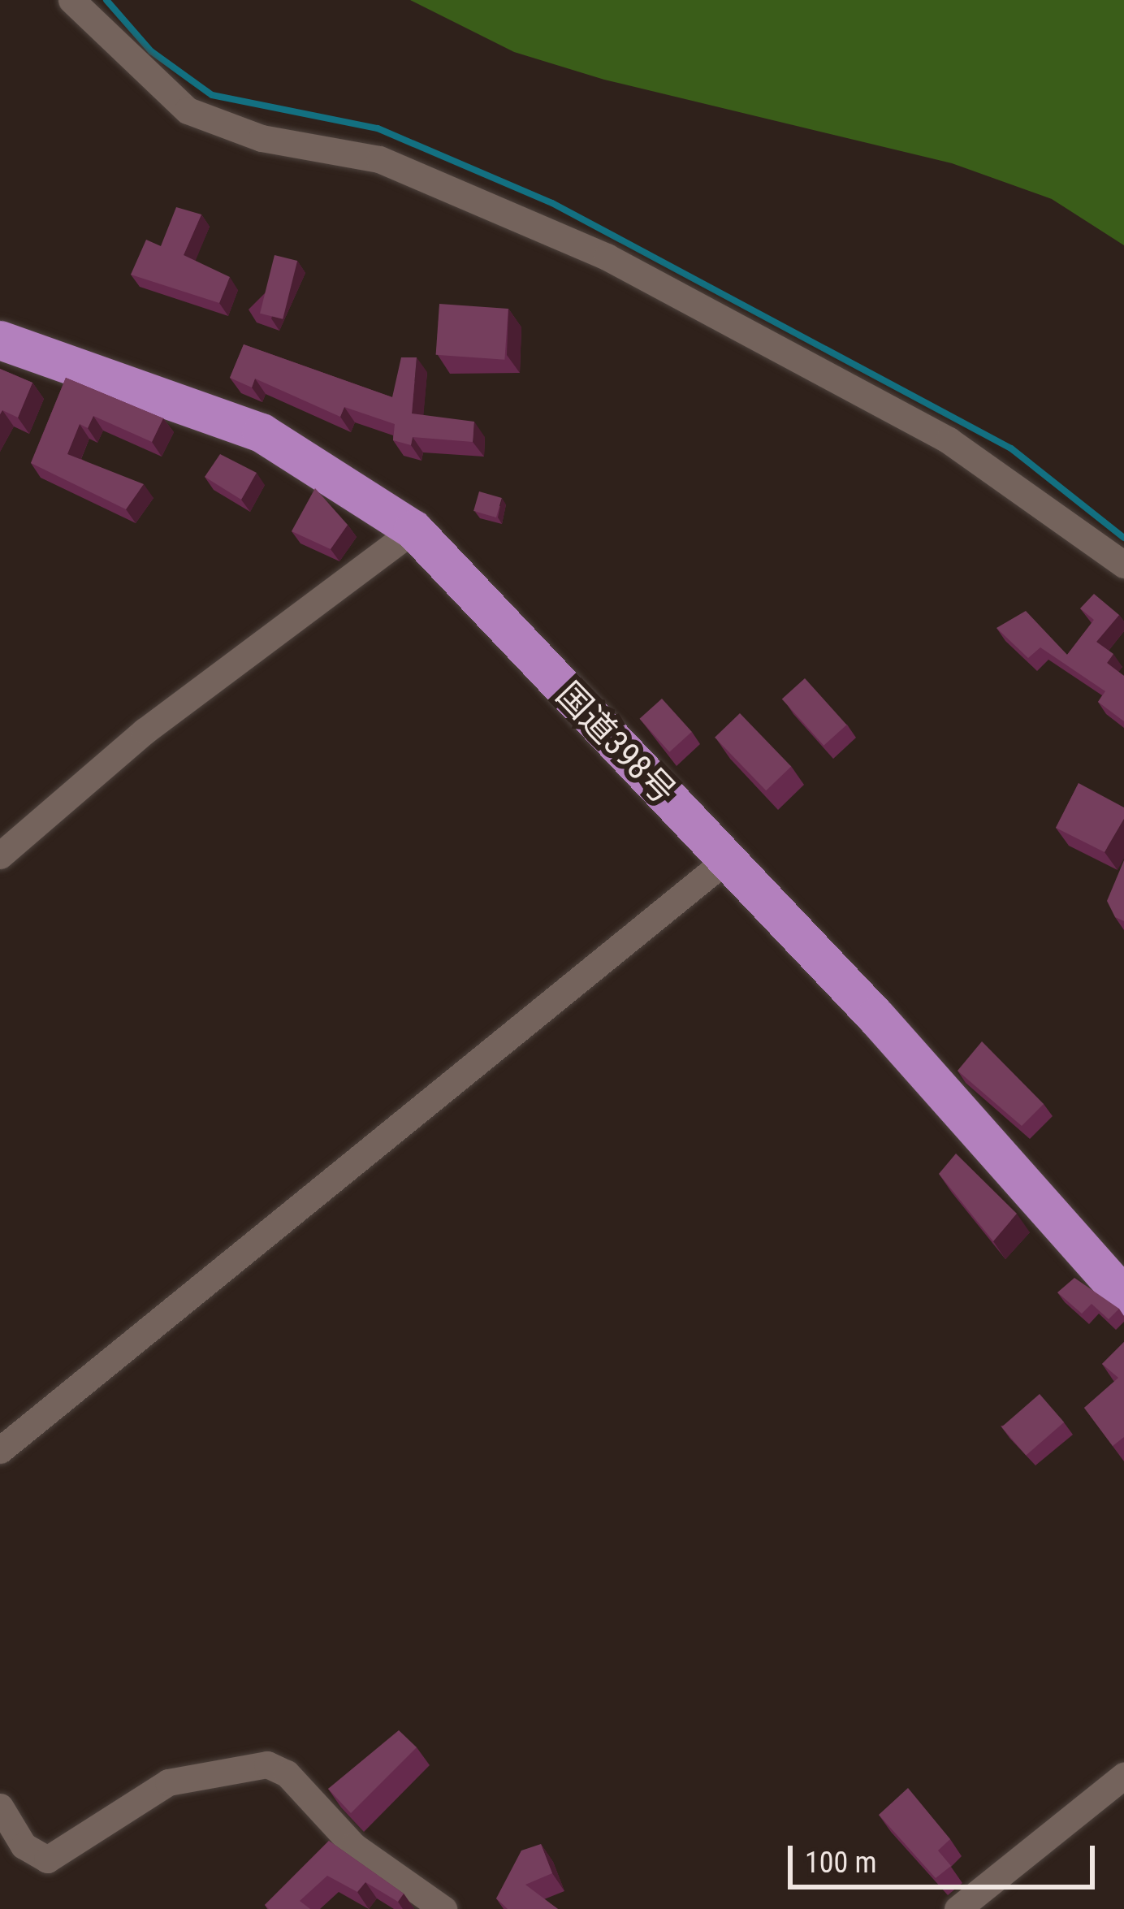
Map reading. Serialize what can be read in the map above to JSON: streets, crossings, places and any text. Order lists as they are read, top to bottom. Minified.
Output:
{"streets":{"highway":["国道398号"]},"scale_bar":"100 m"}
